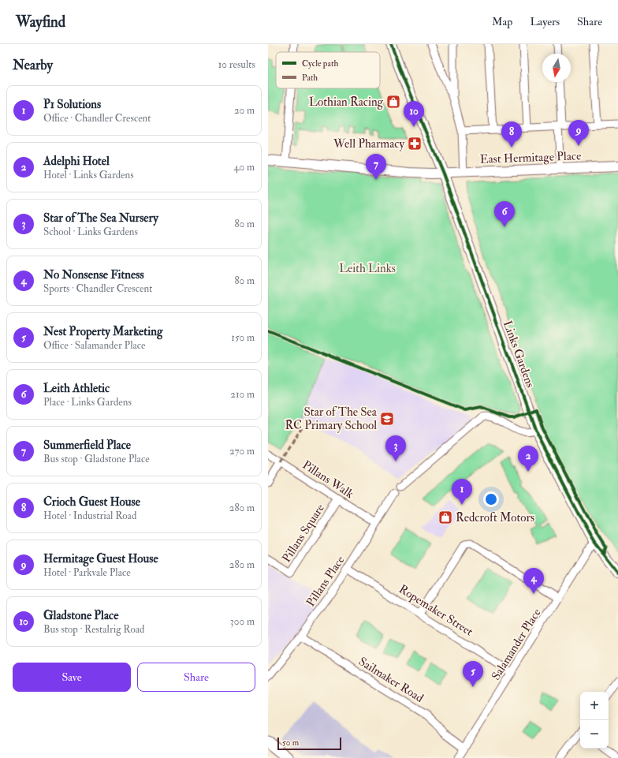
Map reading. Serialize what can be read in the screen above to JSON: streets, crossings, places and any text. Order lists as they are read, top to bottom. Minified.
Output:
{"streets":{"street":["East Hermitage Place","Links Gardens","Pillans Walk","Pillans Square","Pillans Place","Ropemaker Street","Salamander Place","Sailmaker Road"]},"crossings":[["East Hermitage Place","Links Gardens"],["Links Gardens","Salamander Place"],["Pillans Walk","Pillans Square"],["Pillans Walk","Pillans Place"],["Pillans Place","Ropemaker Street"],["Pillans Place","Sailmaker Road"],["Ropemaker Street","Salamander Place"],["Salamander Place","Sailmaker Road"]],"parks":["Leith Links"],"places":{"shop":["Lothian Racing","Redcroft Motors"],"pharmacy":["Well Pharmacy"],"school or university":["Star of The Sea RC Primary School"]},"legend":["Cycle path","Path"],"scale_bar":"50 m","north":"bottom","page":{"header":"Wayfind","nav":["Map","Layers","Share"],"heading":["Nearby","10 results"],"list":[{"mark":"1","name":"P1 Solutions","note":"Office · Chandler Crescent","value":"20 m"},{"mark":"2","name":"Adelphi Hotel","note":"Hotel · Links Gardens","value":"40 m"},{"mark":"3","name":"Star of The Sea Nursery","note":"School · Links Gardens","value":"80 m"},{"mark":"4","name":"No Nonsense Fitness","note":"Sports · Chandler Crescent","value":"80 m"},{"mark":"5","name":"Nest Property Marketing","note":"Office · Salamander Place","value":"150 m"},{"mark":"6","name":"Leith Athletic","note":"Place · Links Gardens","value":"210 m"},{"mark":"7","name":"Summerfield Place","note":"Bus stop · Gladstone Place","value":"270 m"},{"mark":"8","name":"Crioch Guest House","note":"Hotel · Industrial Road","value":"280 m"},{"mark":"9","name":"Hermitage Guest House","note":"Hotel · Parkvale Place","value":"280 m"},{"mark":"10","name":"Gladstone Place","note":"Bus stop · Restalrig Road","value":"300 m"}],"pins":["10","9","8","7","6","3","2","1","4","5"],"buttons":["Save","Share"],"map_buttons":["+","−"],"scale":"50 m"}}
